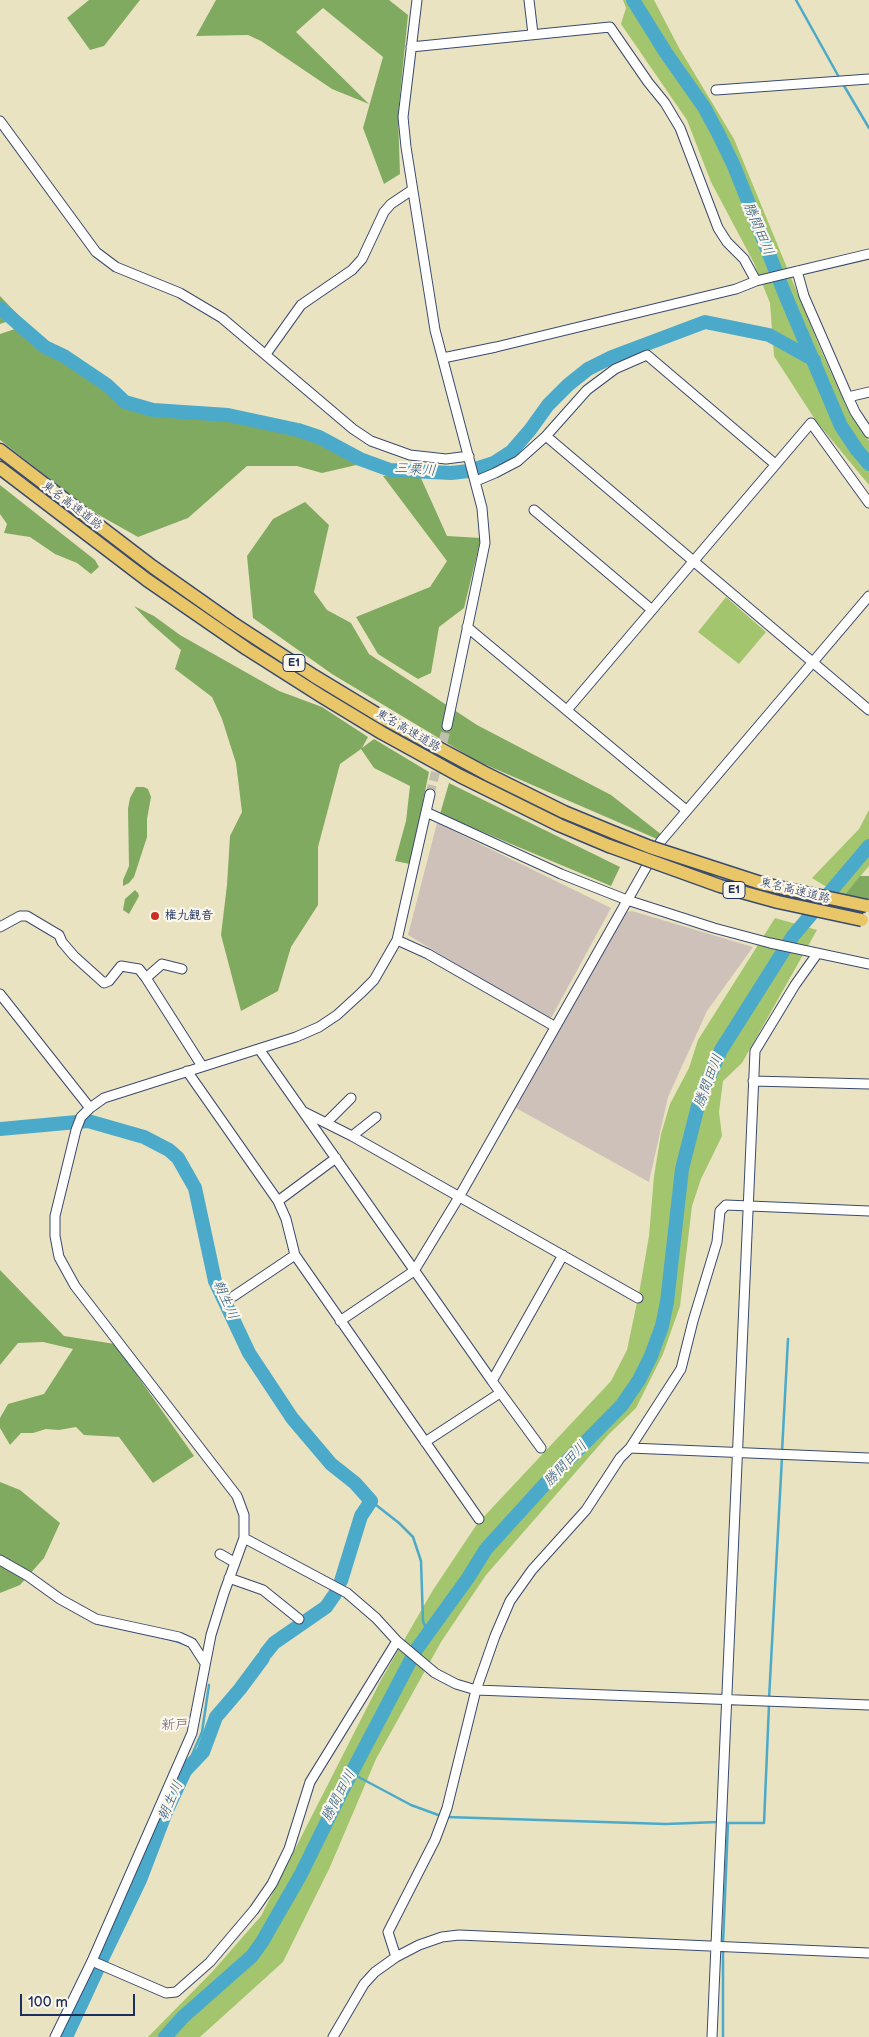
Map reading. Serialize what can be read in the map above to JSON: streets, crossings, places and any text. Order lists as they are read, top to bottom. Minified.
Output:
{"streets":{"highway":["東名高速道路","E1"]},"districts":["新戸"],"water":["勝間田川","三栗川","朝生川"],"places":["権九観音"],"scale_bar":"100 m"}
